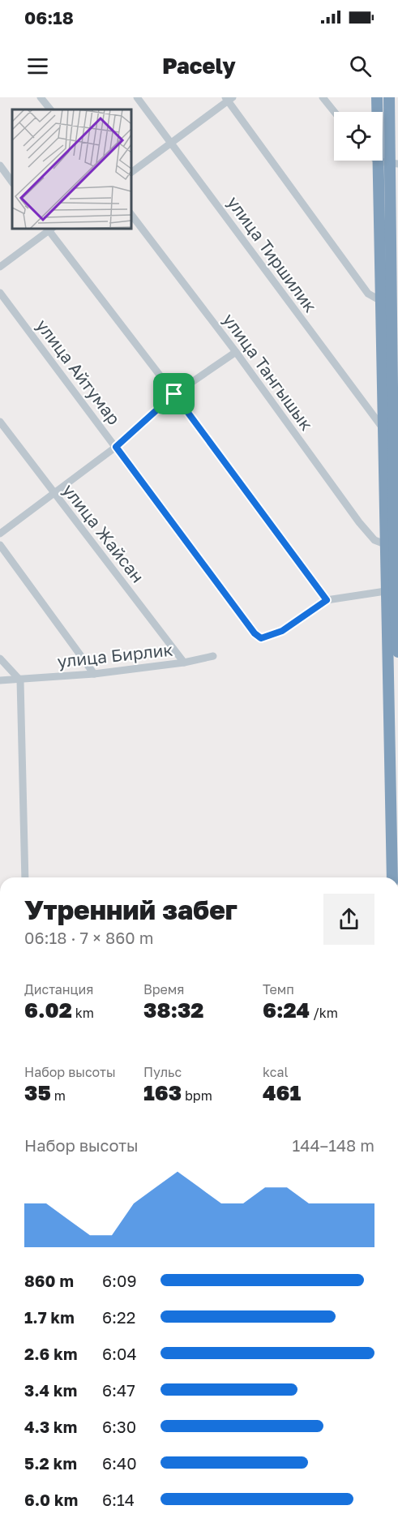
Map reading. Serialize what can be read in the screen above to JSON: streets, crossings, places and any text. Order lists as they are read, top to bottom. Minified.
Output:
{"streets":{"street":["улица Тиршилик","улица Айтумар","улица Тангышык","улица Жайсан","улица Бирлик"]},"crossings":[["улица Жайсан","улица Бирлик"]],"page":{"status":"06:18","header":"Pacely","heading":["Утренний забег","06:18 · 7 × 860 m"],"stats":[["Дистанция","6.02 km"],["Время","38:32"],["Темп","6:24 /km"],["Набор высоты","35 m"],["Пульс","163 bpm"],["kcal","461"]],"chart":["Набор высоты","144–148 m"],"list":[{"name":"860 m","note":"6:09"},{"name":"1.7 km","note":"6:22"},{"name":"2.6 km","note":"6:04"},{"name":"3.4 km","note":"6:47"},{"name":"4.3 km","note":"6:30"},{"name":"5.2 km","note":"6:40"},{"name":"6.0 km","note":"6:14"}]}}
